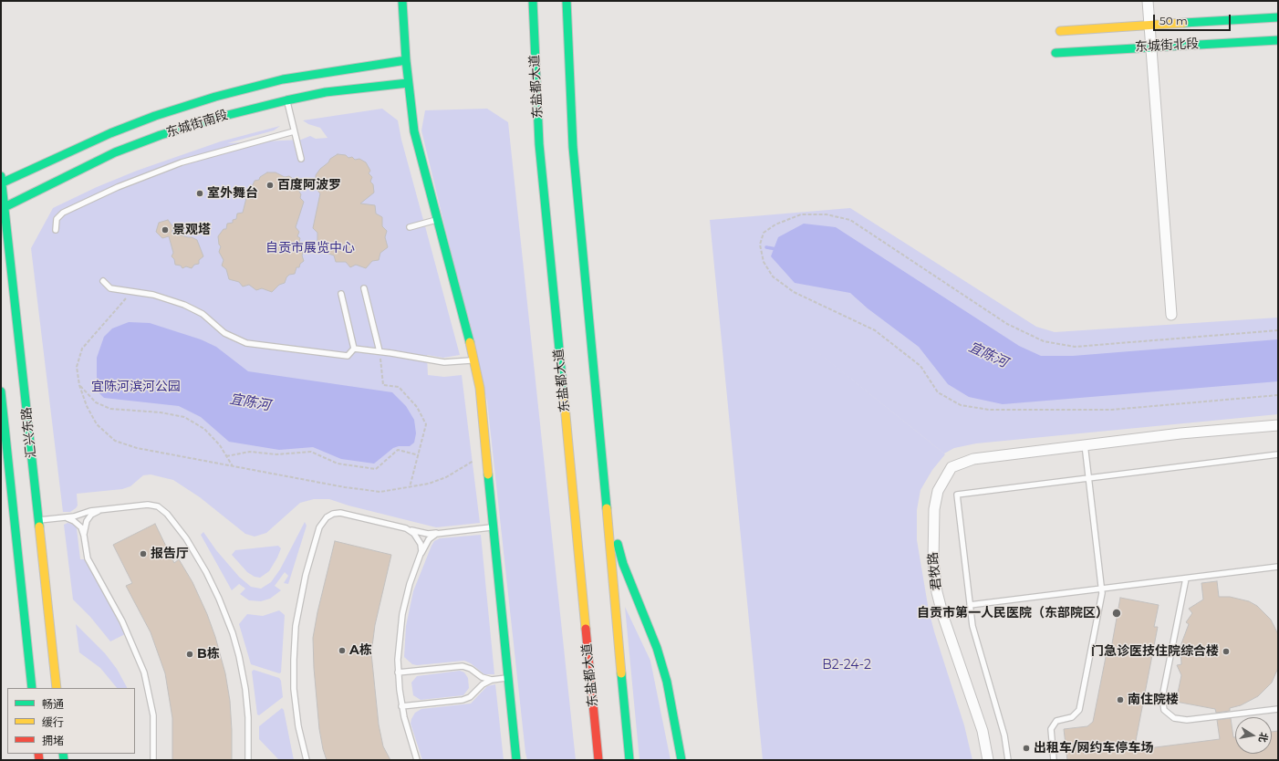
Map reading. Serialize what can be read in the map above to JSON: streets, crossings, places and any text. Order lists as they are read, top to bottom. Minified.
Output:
{"streets":{"main road":["东城街北段","东盐都大道","东城街南段","汇兴东路"],"street":["君牧路"]},"crossings":[["东城街南段","汇兴东路"]],"water":["宜陈河"],"parks":["自贡市展览中心","宜陈河滨河公园","B2-24-2"],"places":["百度阿波罗","室外舞台","景观塔","报告厅","自贡市第一人民医院（东部院区）","A栋","门急诊医技住院综合楼","B栋","南住院楼","出租车/网约车停车场"],"legend":["畅通","缓行","拥堵"],"scale_bar":"50 m","north":"right"}
